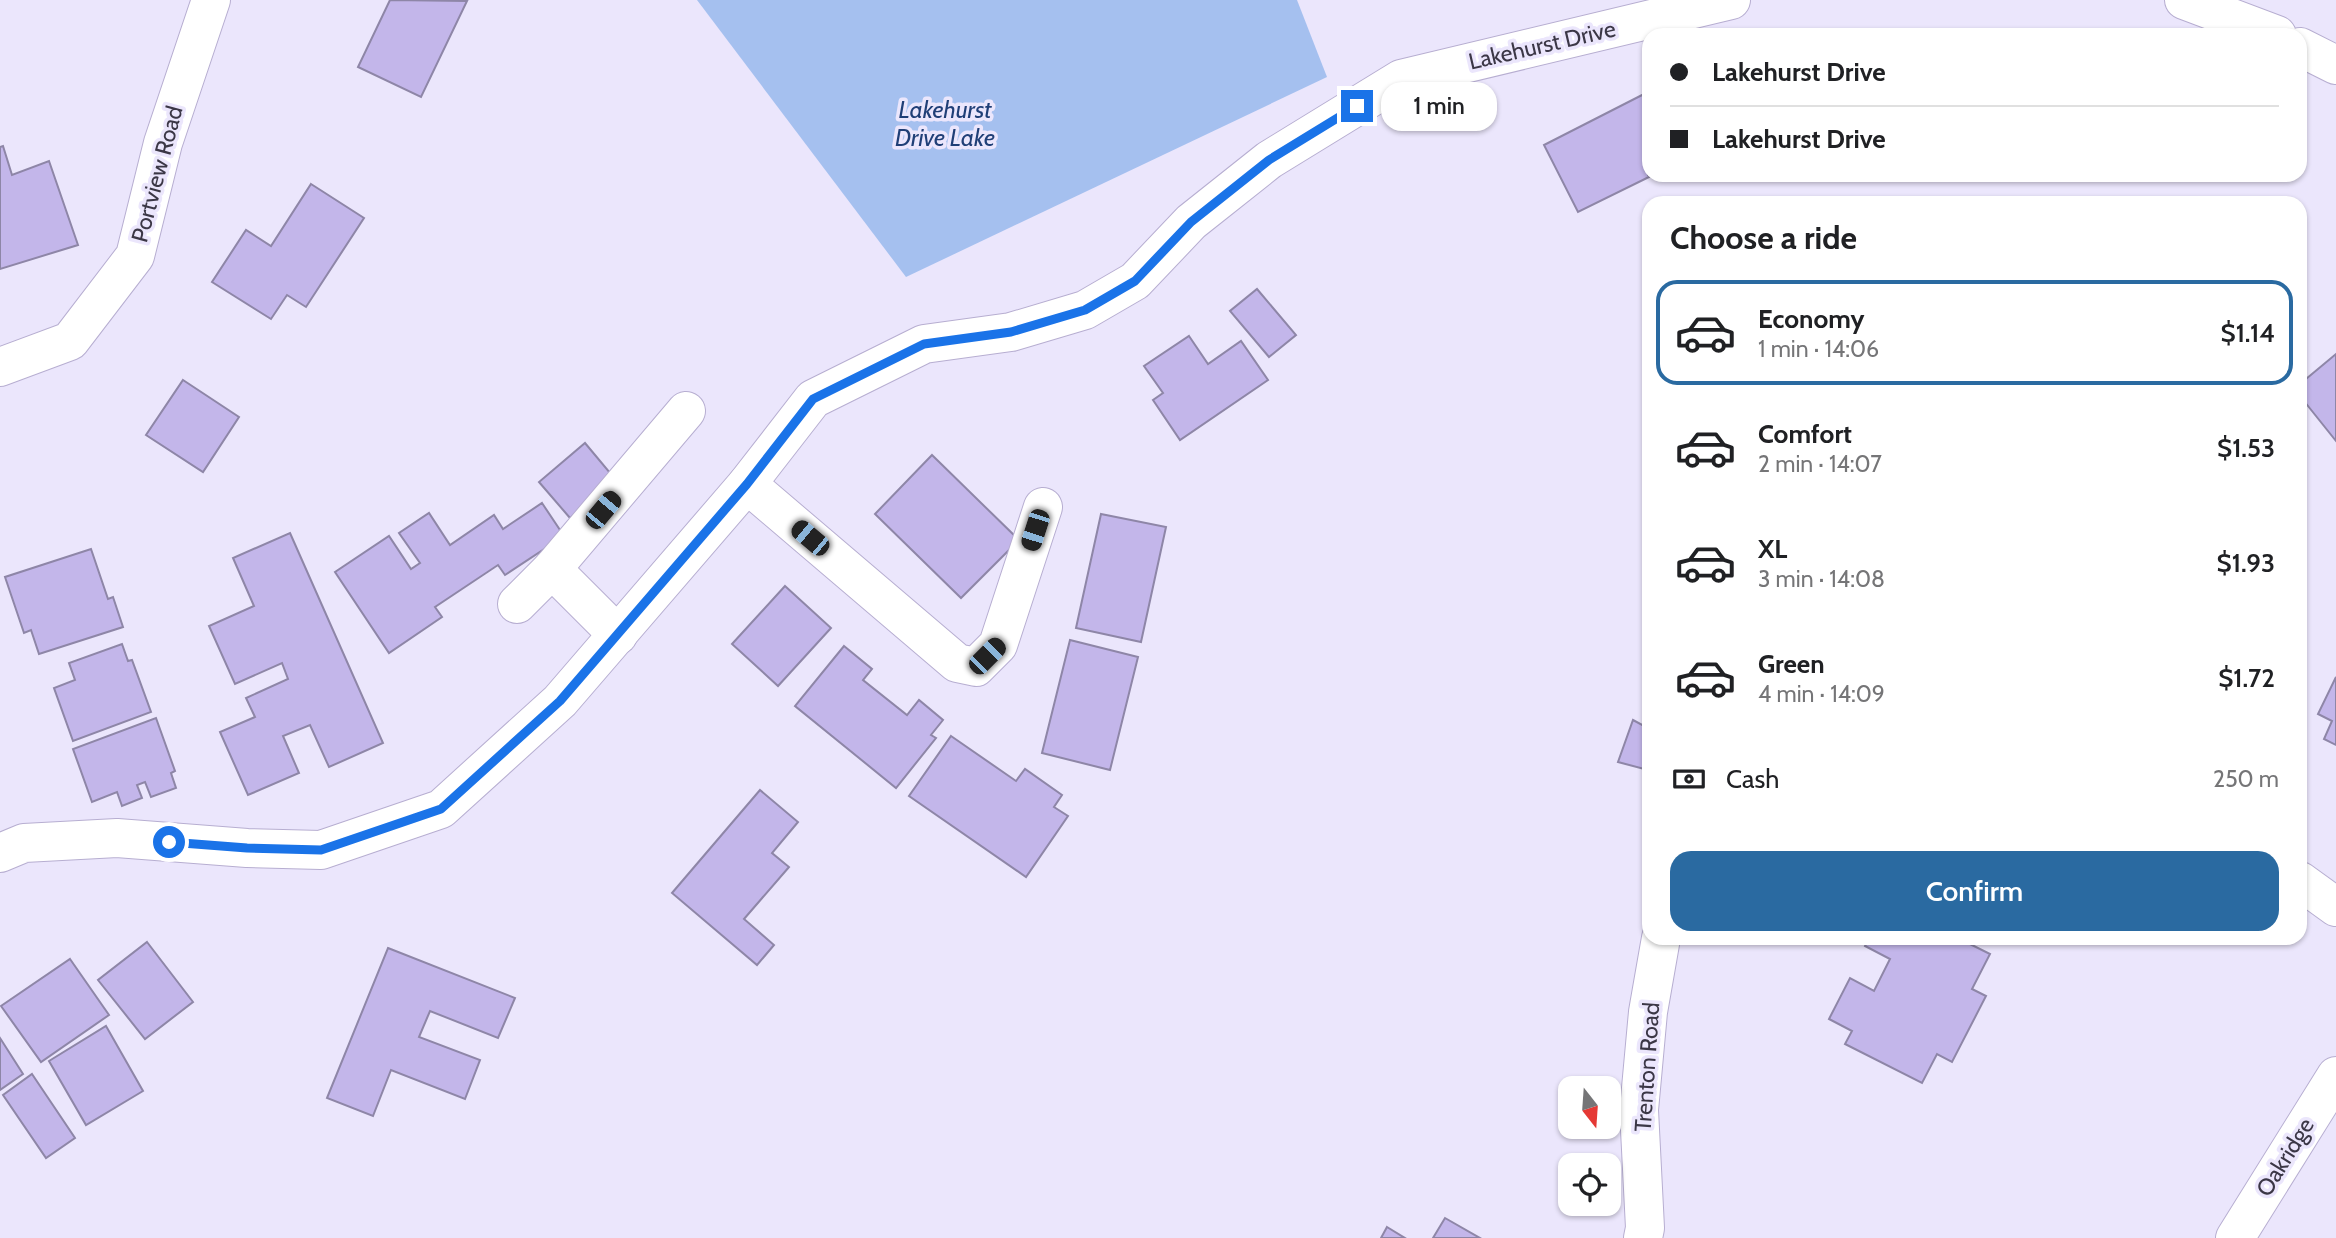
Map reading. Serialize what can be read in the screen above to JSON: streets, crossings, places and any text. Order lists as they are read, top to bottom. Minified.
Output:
{"streets":{"street":["Lakehurst Drive","Portview Road","Trenton Road","Oakridge"]},"water":["Lakehurst Drive Lake"],"north":"bottom","page":{"banner":["Lakehurst Drive","Lakehurst Drive"],"bubble":"1 min","heading":"Choose a ride","list":[{"name":"Economy","note":"1 min · 14:06","value":"$1.14"},{"name":"Comfort","note":"2 min · 14:07","value":"$1.53"},{"name":"XL","note":"3 min · 14:08","value":"$1.93"},{"name":"Green","note":"4 min · 14:09","value":"$1.72"}],"pay":["Cash","250 m"],"buttons":"Confirm"}}
